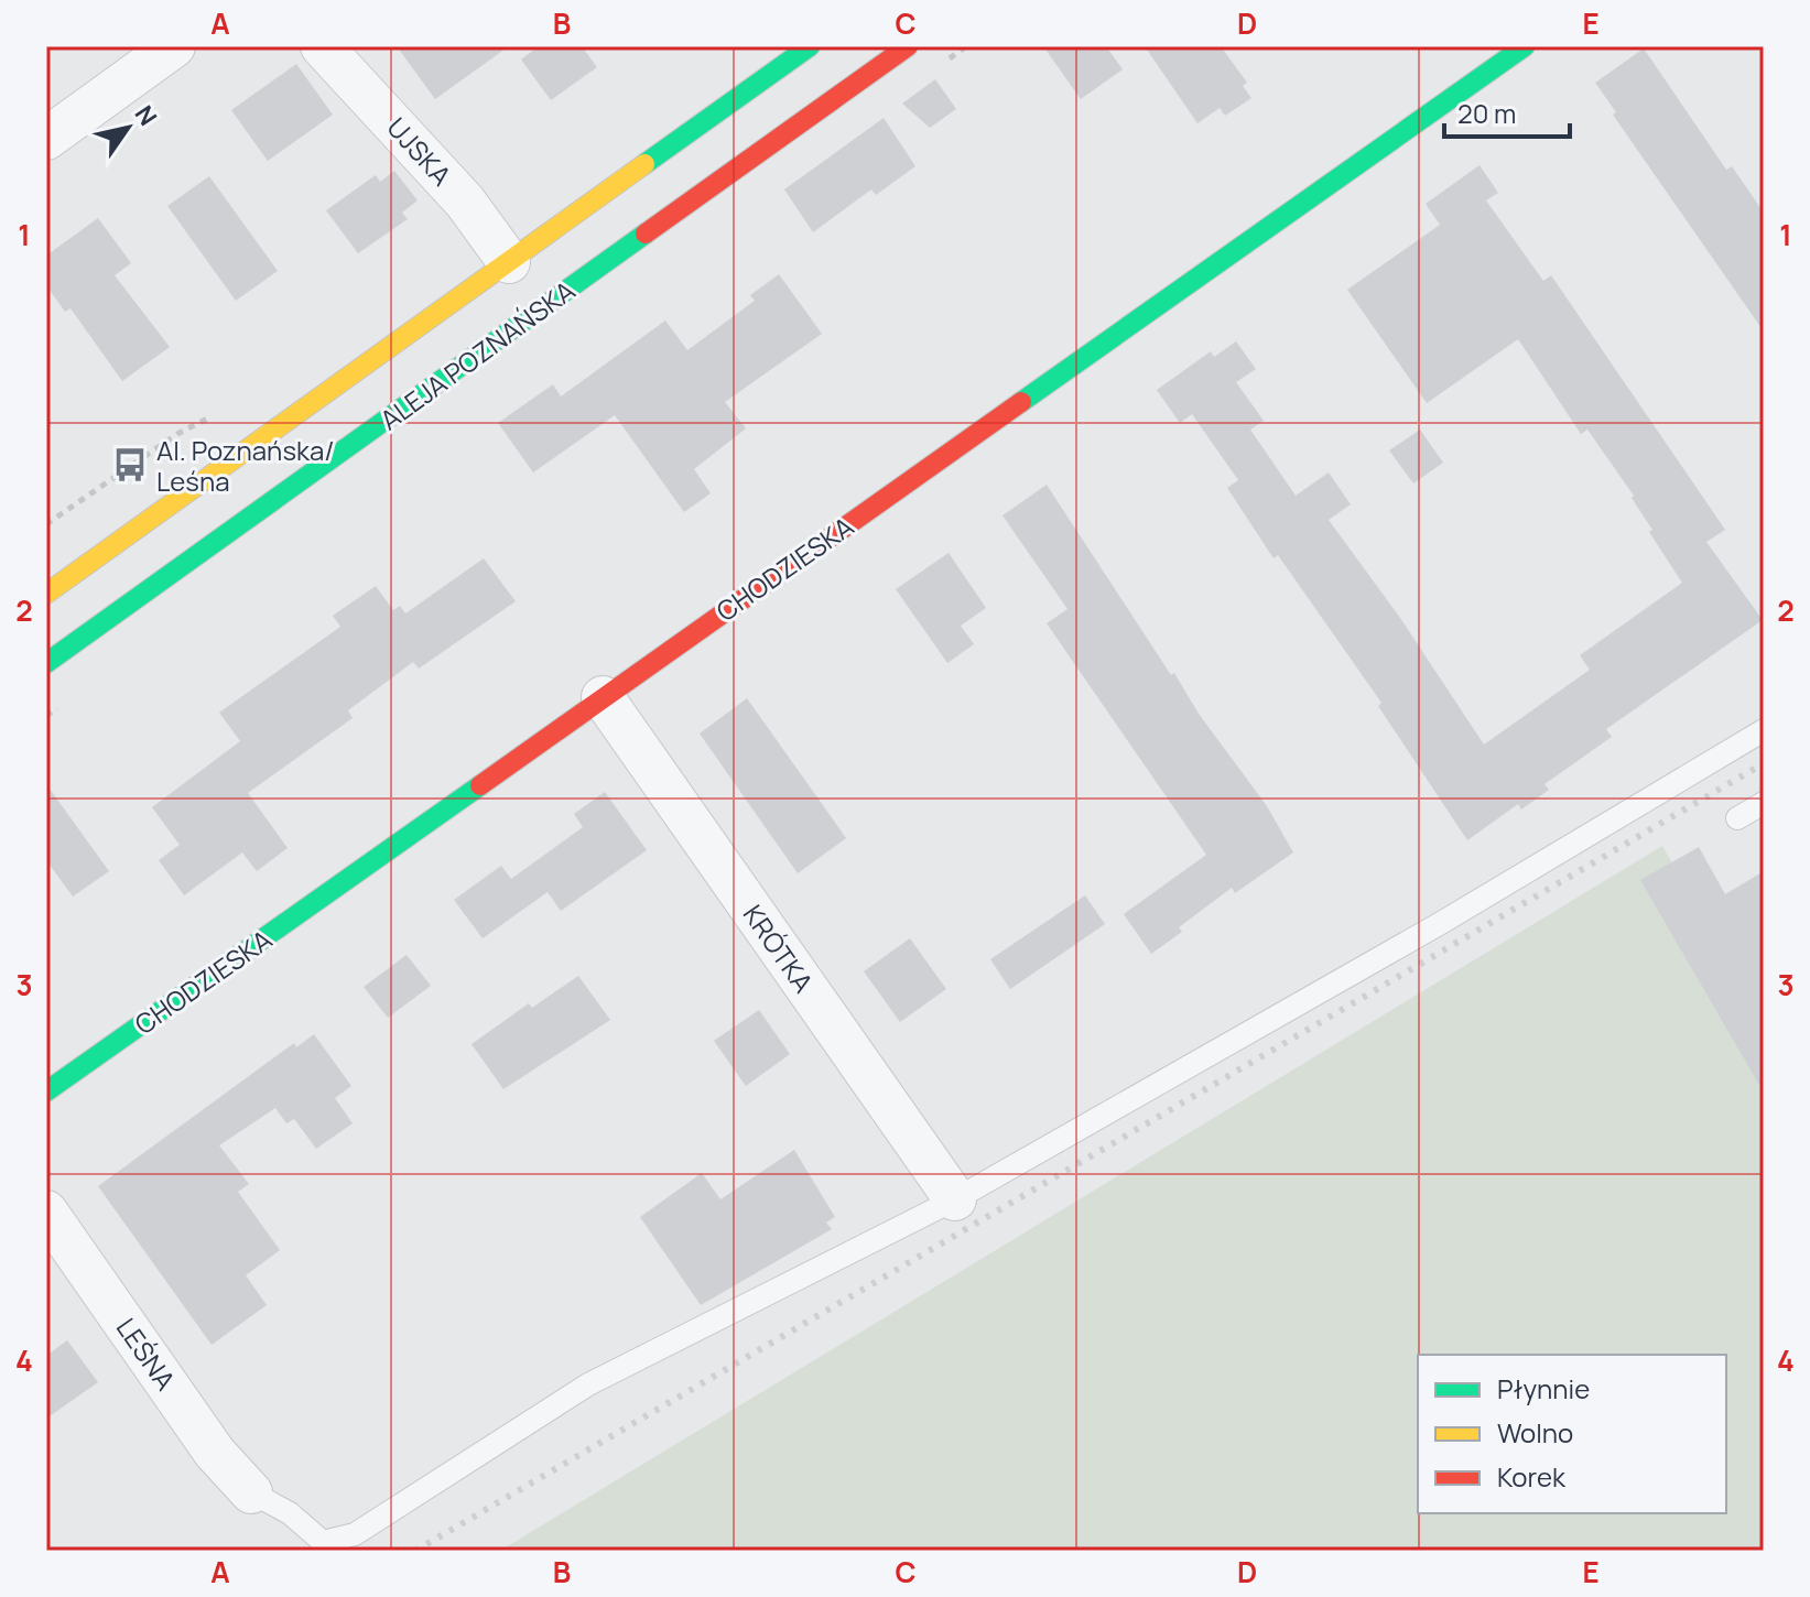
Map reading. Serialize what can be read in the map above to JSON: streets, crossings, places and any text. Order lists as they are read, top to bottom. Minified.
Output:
{"streets":{"main road":["ALEJA POZNAŃSKA","CHODZIESKA"],"street":["UJSKA","KRÓTKA","LEŚNA"]},"crossings":[["CHODZIESKA","KRÓTKA"]],"places":{"bus stop":["Al. Poznańska/ Leśna"]},"legend":["Płynnie","Wolno","Korek"],"scale_bar":"20 m","north":"top right","grid":{"columns":["A","B","C","D","E"],"rows":["1","2","3","4"]}}
